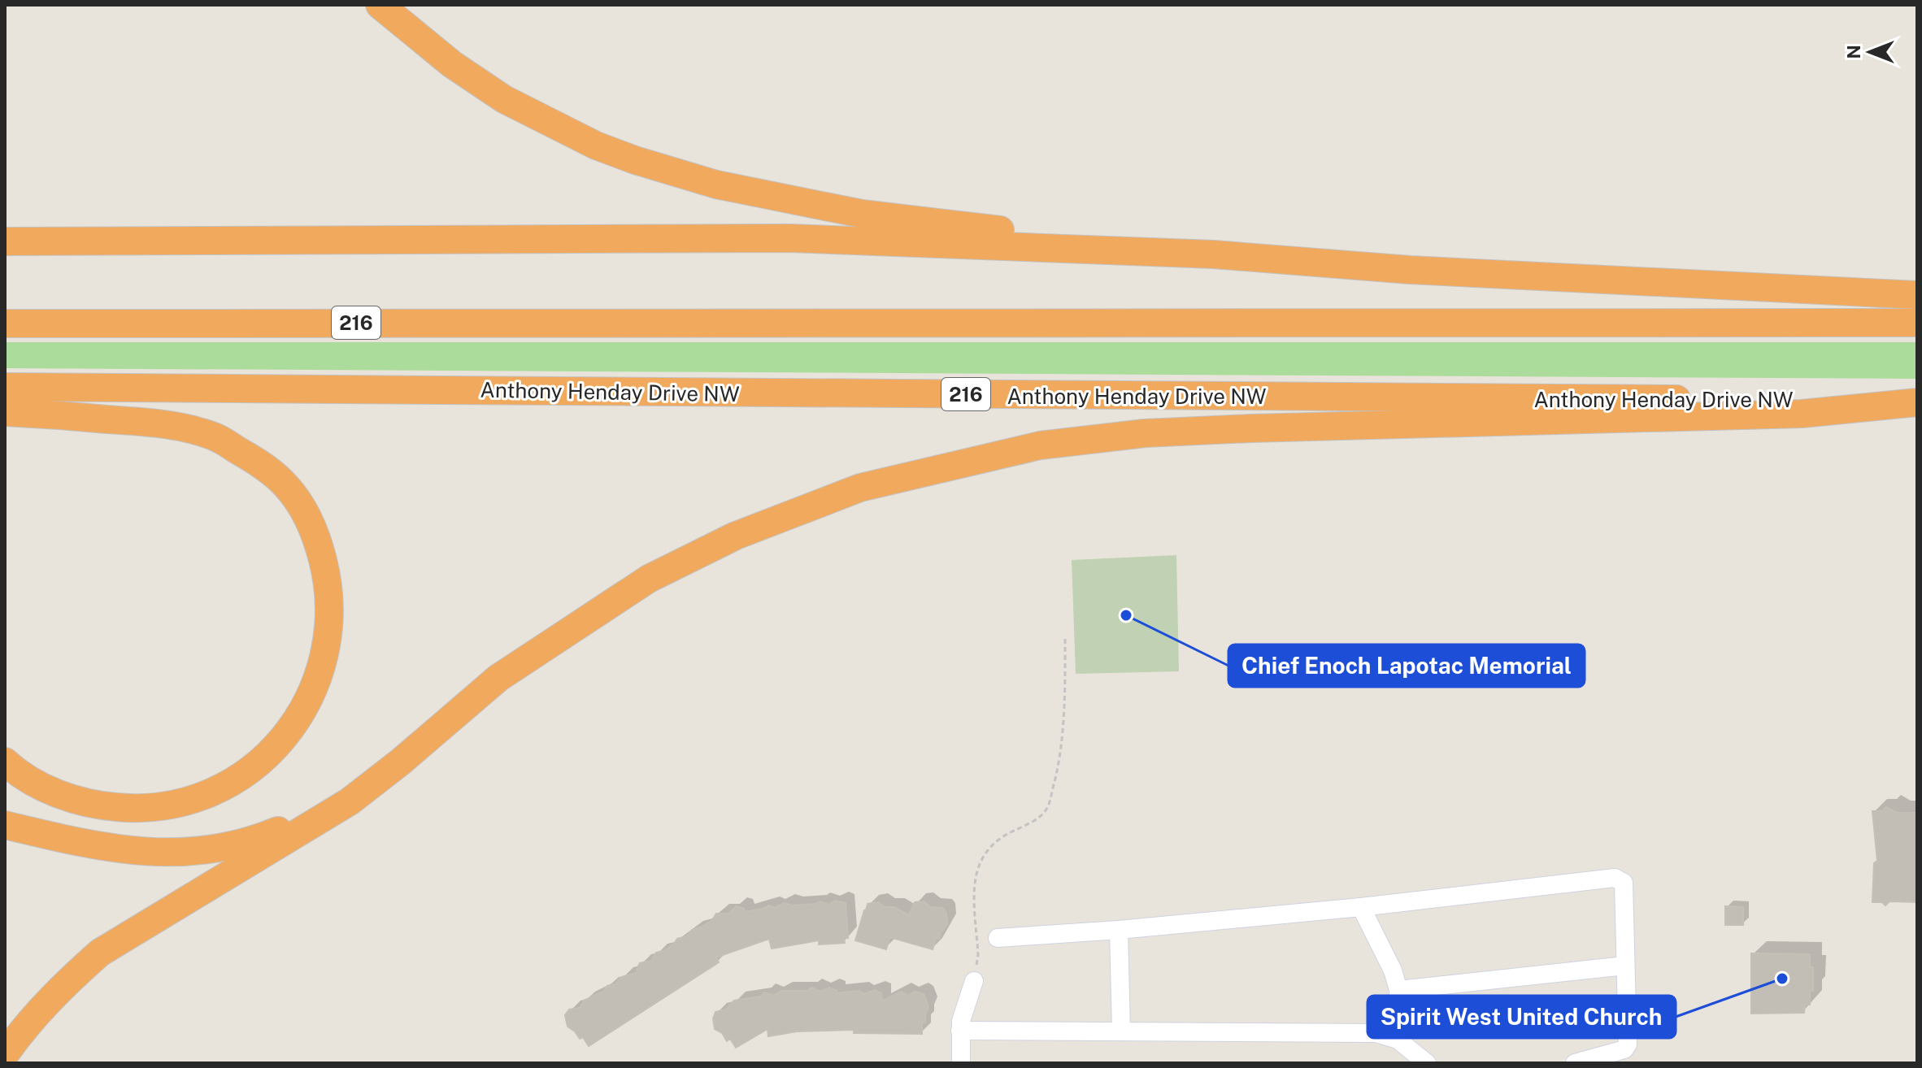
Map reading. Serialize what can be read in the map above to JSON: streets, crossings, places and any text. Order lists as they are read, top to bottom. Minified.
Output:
{"streets":{"highway":["216","Anthony Henday Drive NW"]},"places":["Chief Enoch Lapotac Memorial","Spirit West United Church"],"north":"left"}
